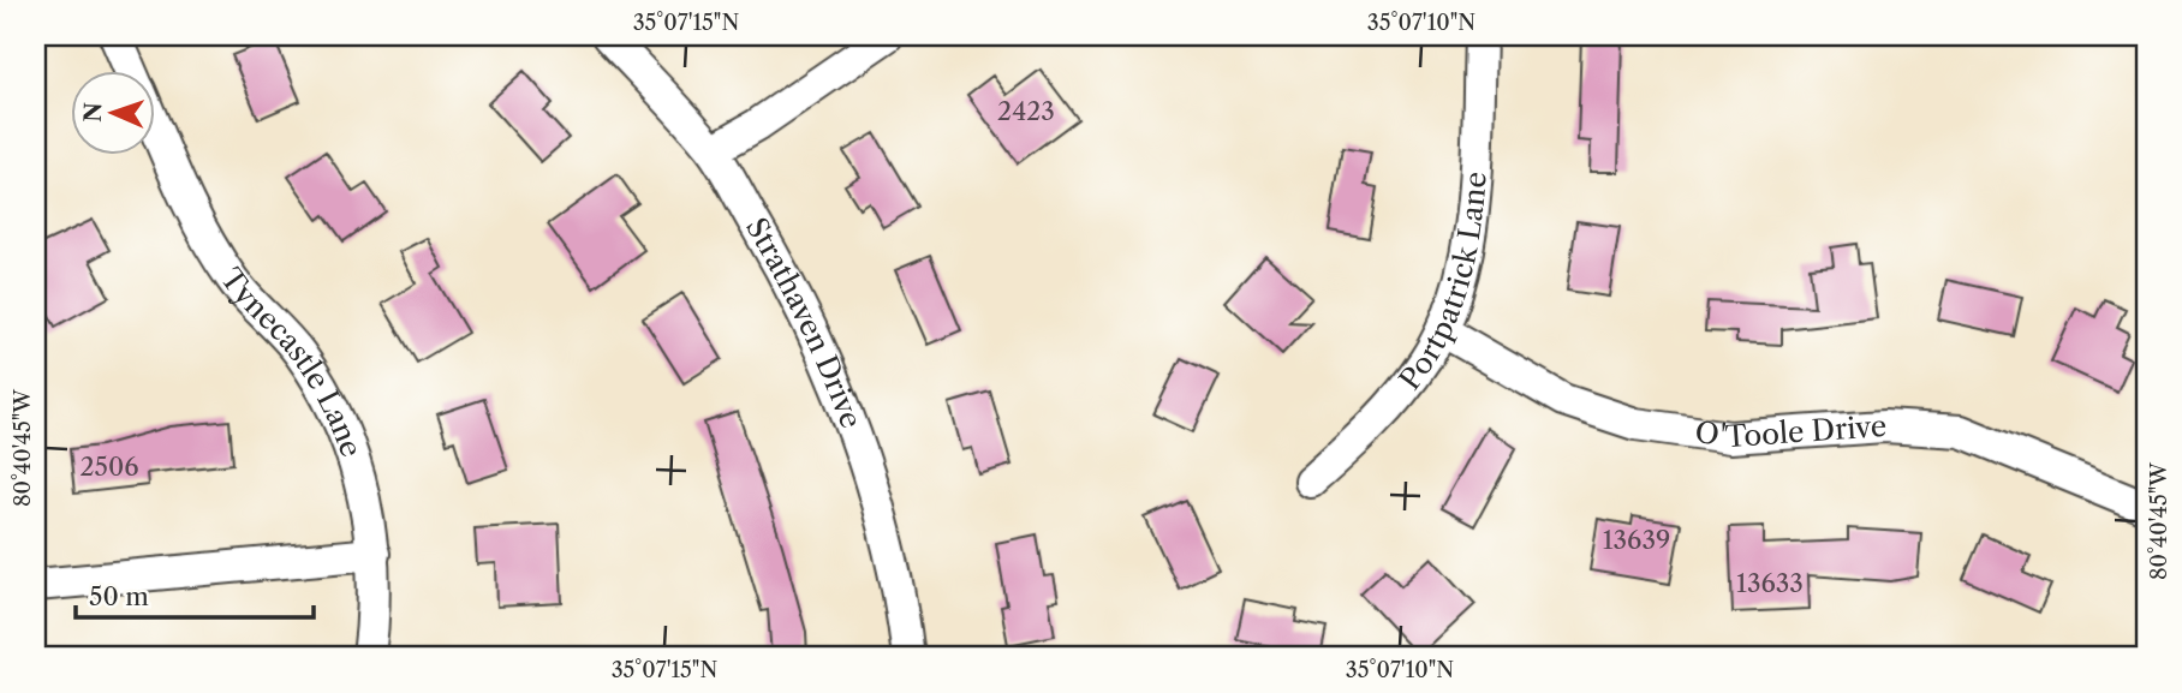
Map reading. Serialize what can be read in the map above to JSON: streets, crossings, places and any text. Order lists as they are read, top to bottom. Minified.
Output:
{"streets":{"street":["Portpatrick Lane","Strathaven Drive","Tynecastle Lane","O'Toole Drive"]},"crossings":[["Portpatrick Lane","O'Toole Drive"]],"house_numbers":["2423","2506","13639","13633"],"scale_bar":"50 m","north":"left","coordinates":["35°07'15\"N","35°07'10\"N","80°40'45\"W"]}
